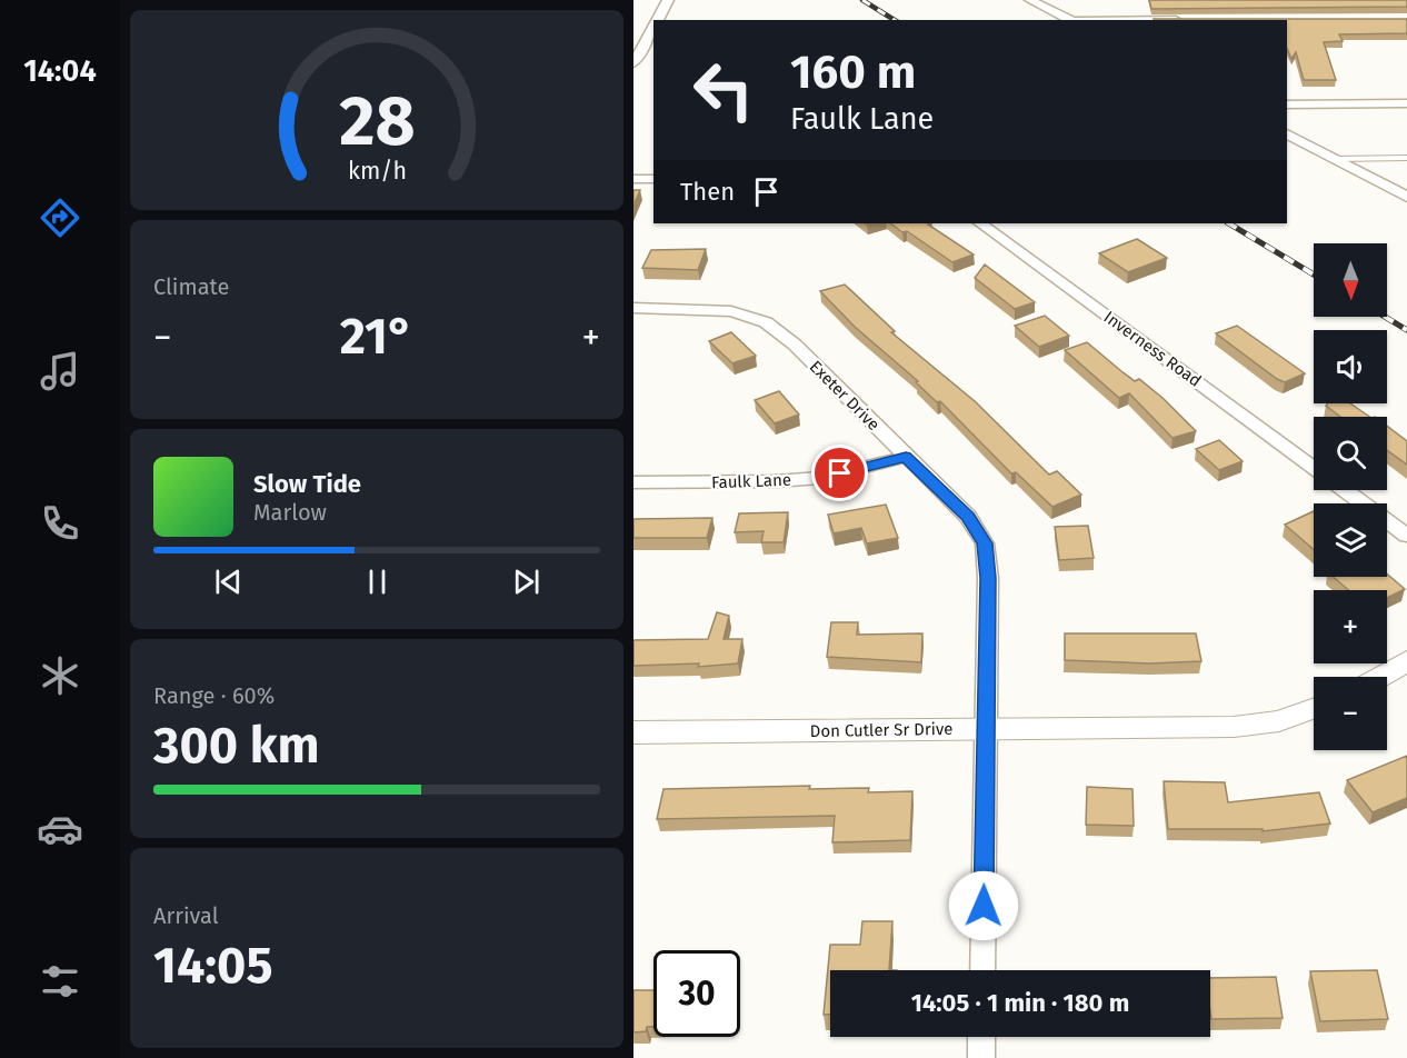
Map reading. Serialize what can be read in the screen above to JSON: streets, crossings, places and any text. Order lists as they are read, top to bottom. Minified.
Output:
{"streets":{"street":["Inverness Road","Exeter Drive","Faulk Lane","Don Cutler Sr Drive"]},"crossings":[["Exeter Drive","Faulk Lane"],["Exeter Drive","Don Cutler Sr Drive"]],"north":"bottom","page":{"tabs":"14:04","turn":["160 m","Faulk Lane"],"then":"Then","tile":["Climate",["Range · 60%","300 km"],["Arrival","14:05"]],"map_buttons":["+","−"],"heat":["−","21°","+"],"song":["Slow Tide","Marlow"],"limit":"30","trip":"14:05 · 1 min · 180 m","gauge":["28","km/h"]}}
